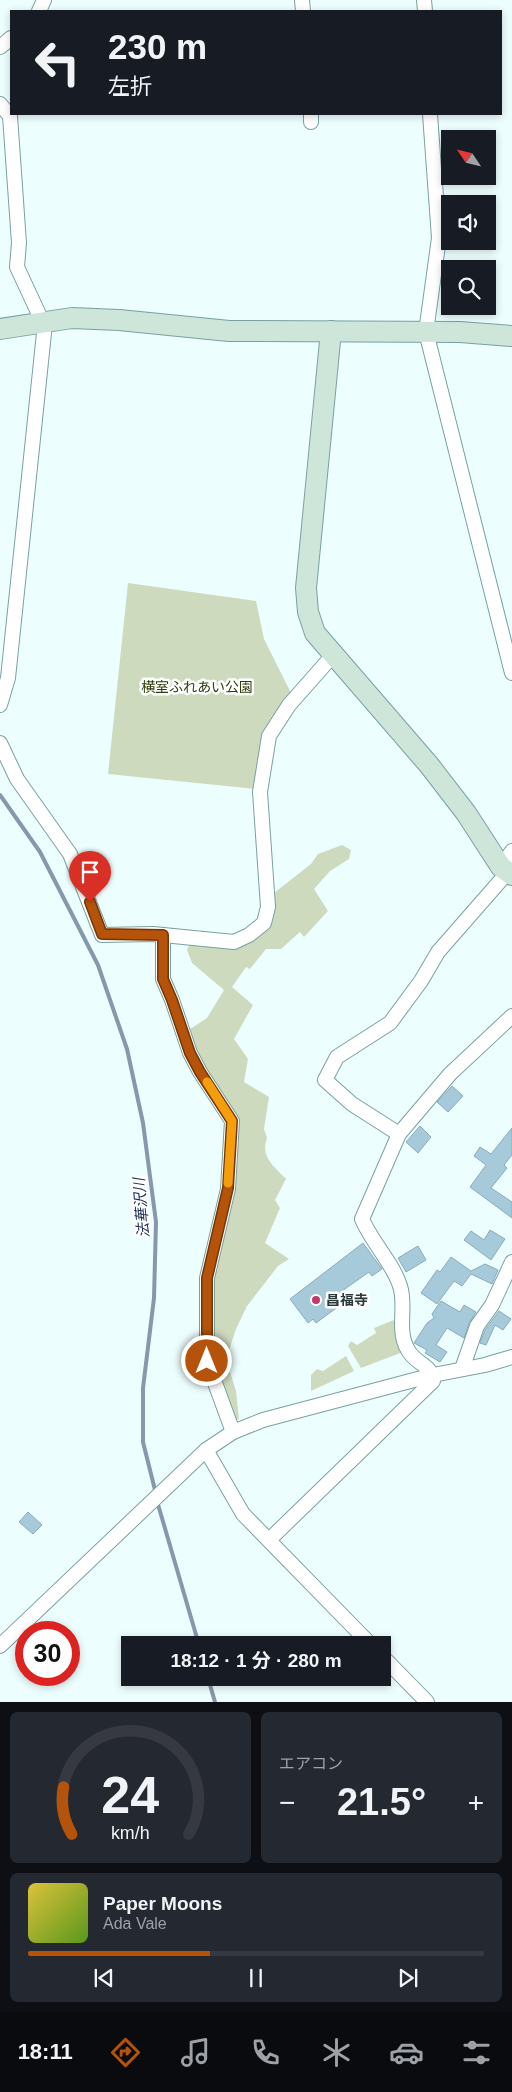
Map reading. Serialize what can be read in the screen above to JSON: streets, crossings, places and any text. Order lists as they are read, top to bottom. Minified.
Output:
{"water":["法華沢川"],"parks":["横室ふれあい公園"],"places":["昌福寺"],"north":"top left","page":{"turn":["230 m","左折"],"limit":"30","trip":"18:12 · 1 分 · 280 m","tile":"エアコン","heat":["−","21.5°","+"],"song":["Paper Moons","Ada Vale"],"tabs":"18:11","gauge":["24","km/h"]}}
